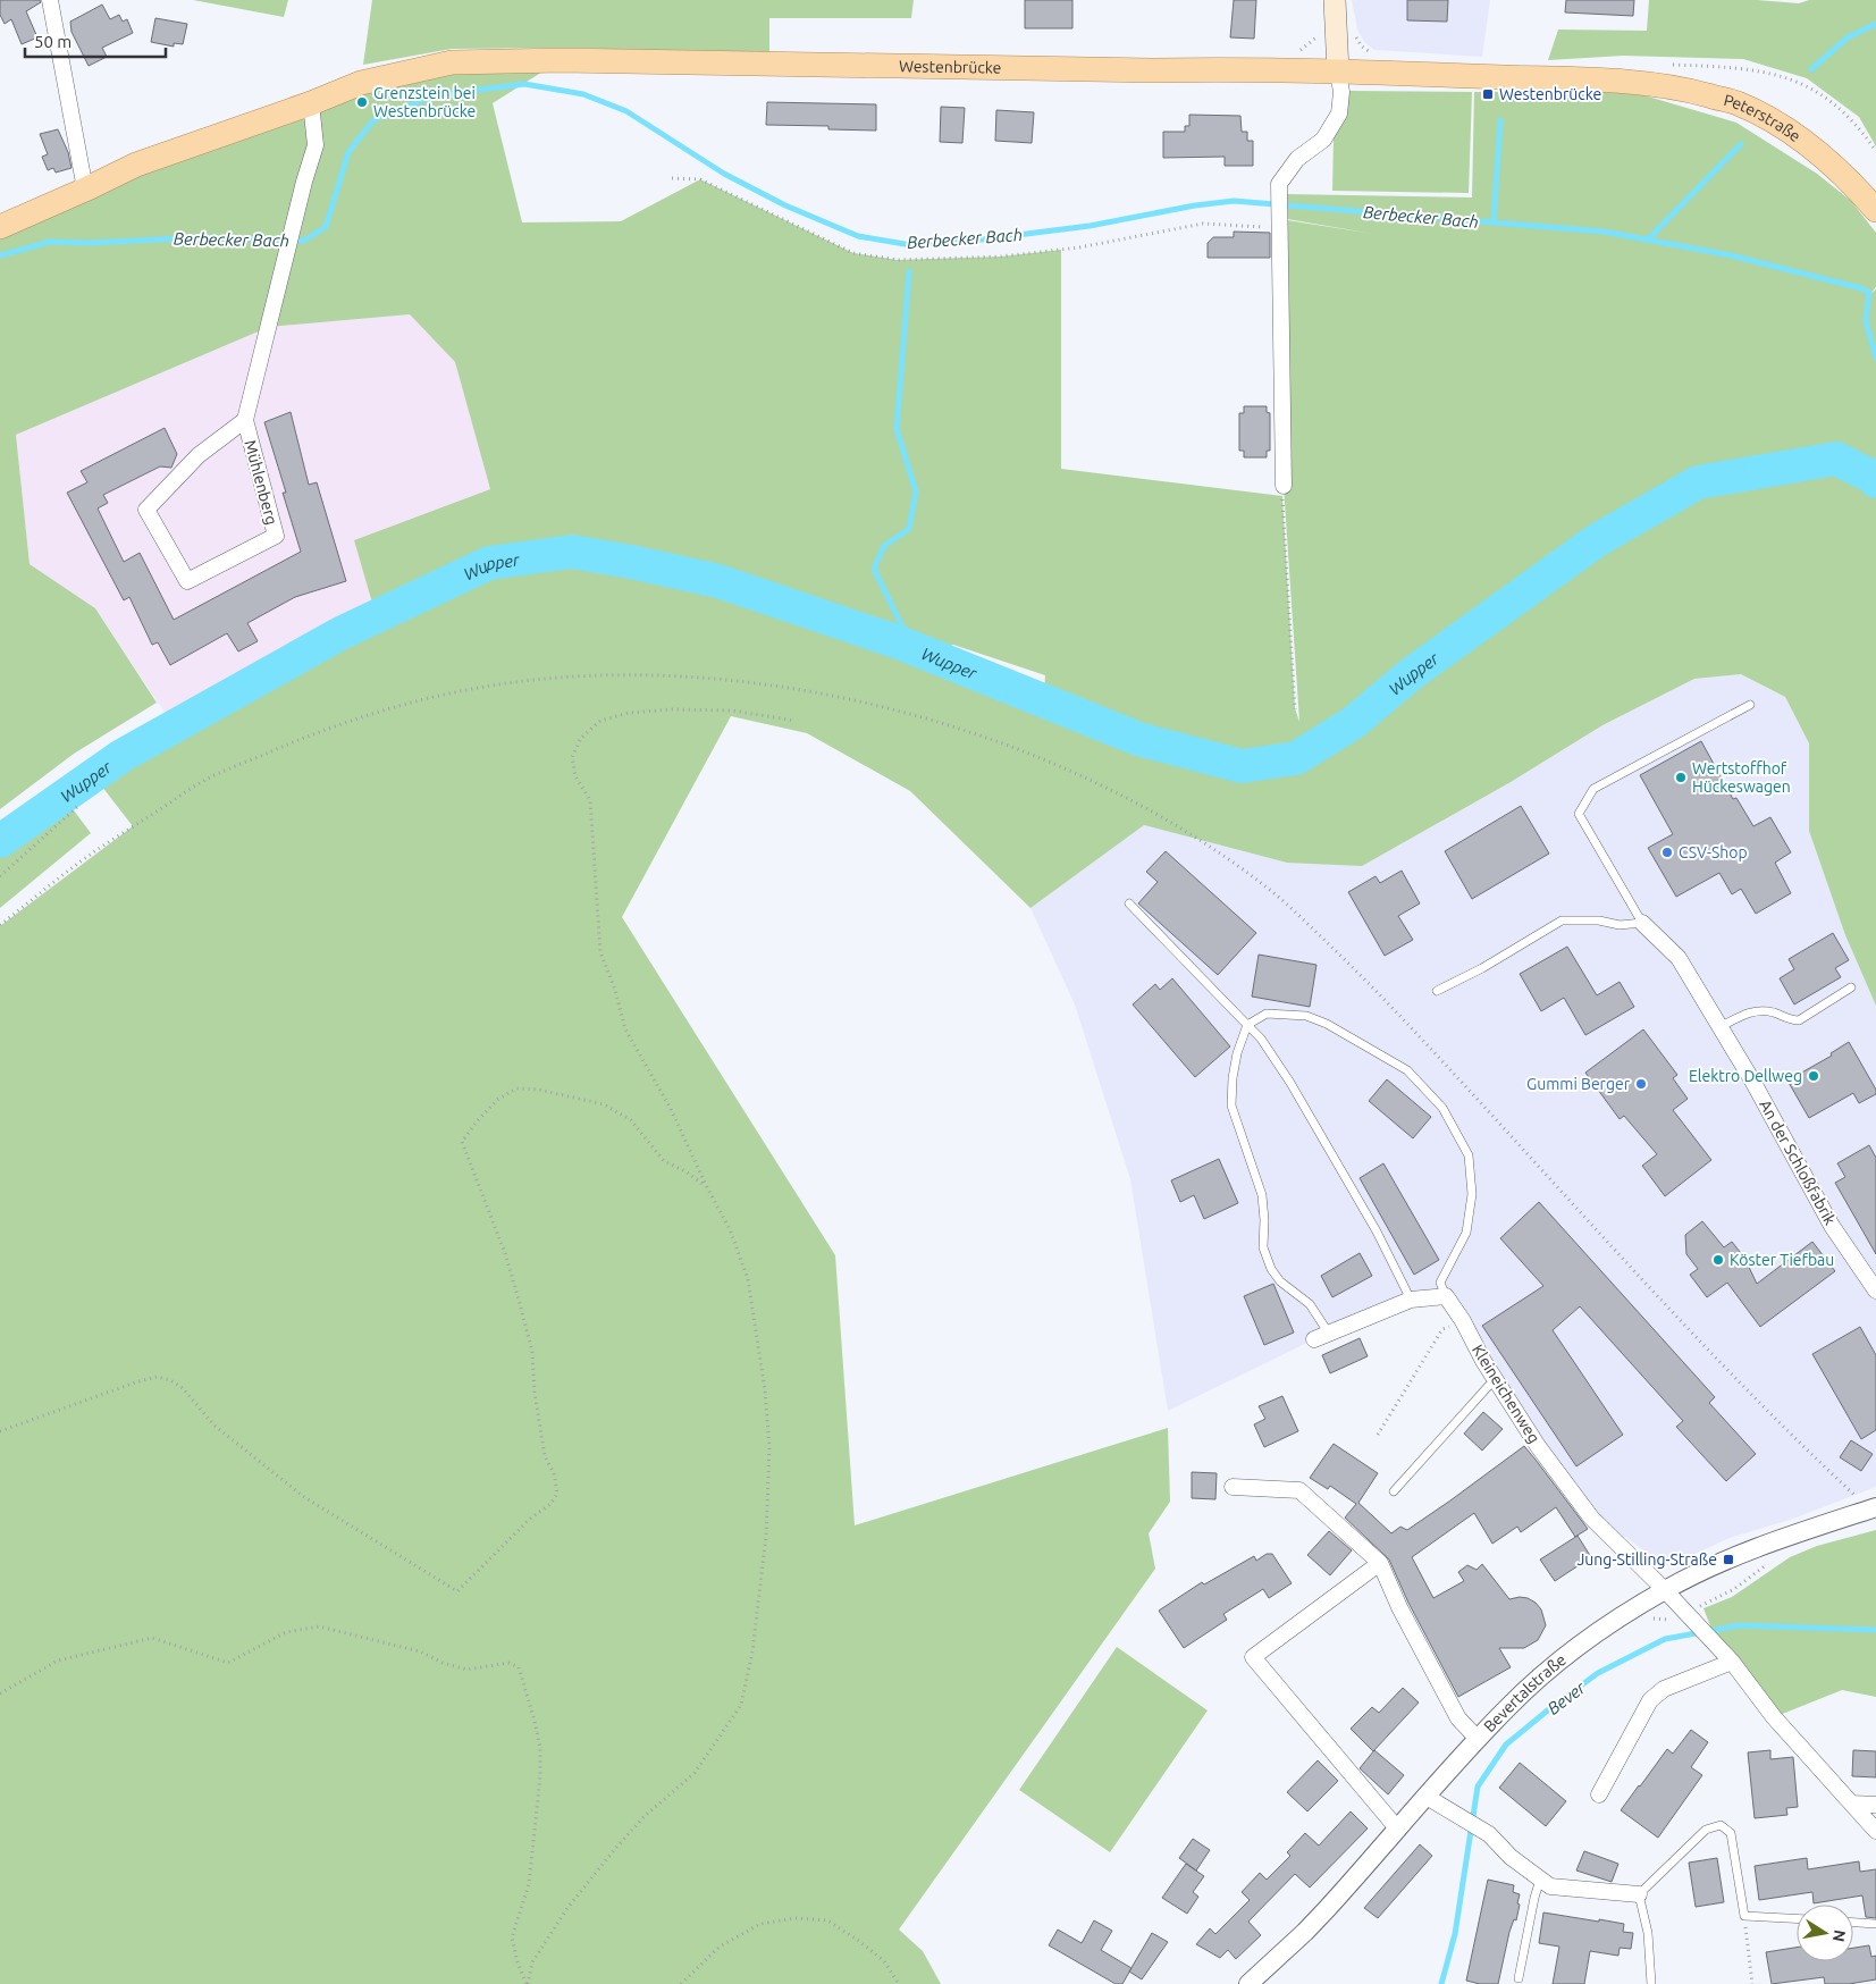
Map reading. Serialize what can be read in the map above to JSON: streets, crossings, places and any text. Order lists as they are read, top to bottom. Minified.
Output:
{"streets":{"main road":["Westenbrücke","Peterstraße"],"street":["Mühlenberg","An der Schloßfabrik","Kleineichenweg","Bevertalstraße"]},"crossings":[["Westenbrücke","Peterstraße"],["Westenbrücke","Mühlenberg"],["Kleineichenweg","Bevertalstraße"]],"water":["Berbecker Bach","Wupper","Bever"],"places":{"transit":["Westenbrücke","Jung-Stilling-Straße"],"other":["Grenzstein bei Westenbrücke","Wertstoffhof Hückeswagen","CSV-Shop","Elektro Dellweg","Gummi Berger","Köster Tiefbau"]},"scale_bar":"50 m","north":"right"}
